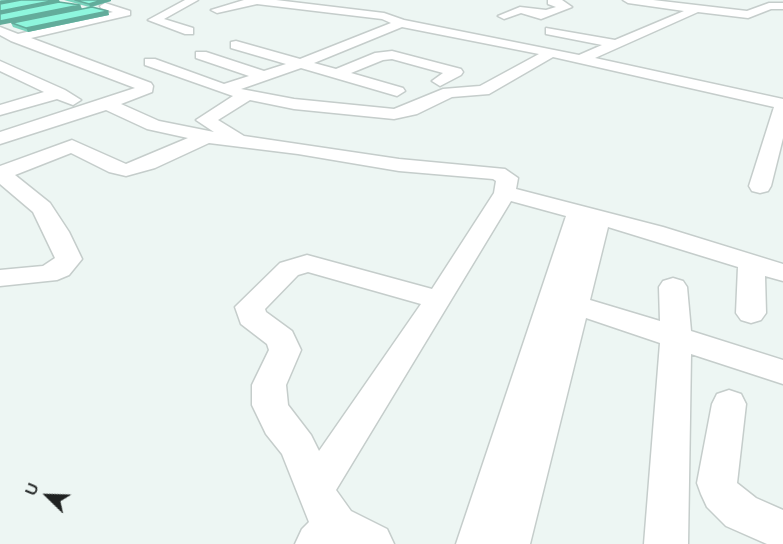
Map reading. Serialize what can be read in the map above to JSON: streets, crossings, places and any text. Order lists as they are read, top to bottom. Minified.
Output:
{"north":"top left"}
